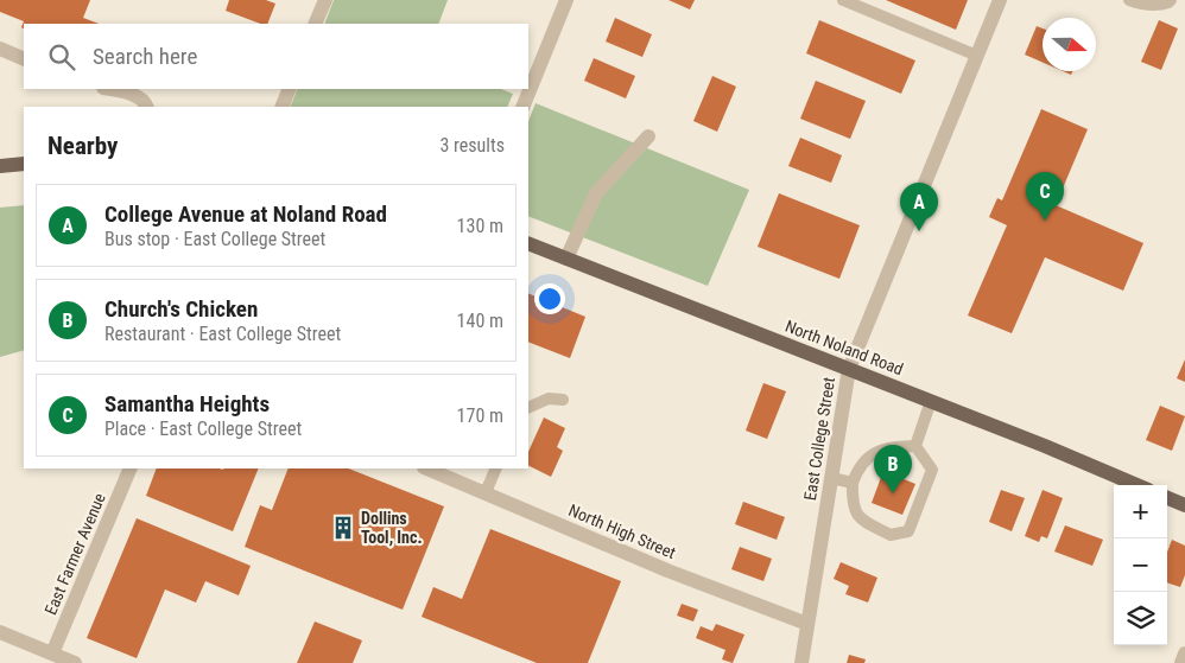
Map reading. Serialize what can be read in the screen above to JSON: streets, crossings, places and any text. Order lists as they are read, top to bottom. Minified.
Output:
{"streets":{"main road":["North Noland Road"],"street":["East College Street","North High Street","East Farmer Avenue"]},"crossings":[["North Noland Road","East College Street"],["East College Street","North High Street"]],"places":{"building":["Dollins Tool, Inc."]},"north":"right","page":{"search":"Search here","heading":["Nearby","3 results"],"pins":["C","A","B"],"list":[{"mark":"A","name":"College Avenue at Noland Road","note":"Bus stop · East College Street","value":"130 m"},{"mark":"B","name":"Church's Chicken","note":"Restaurant · East College Street","value":"140 m"},{"mark":"C","name":"Samantha Heights","note":"Place · East College Street","value":"170 m"}],"map_buttons":["+","−"]}}
